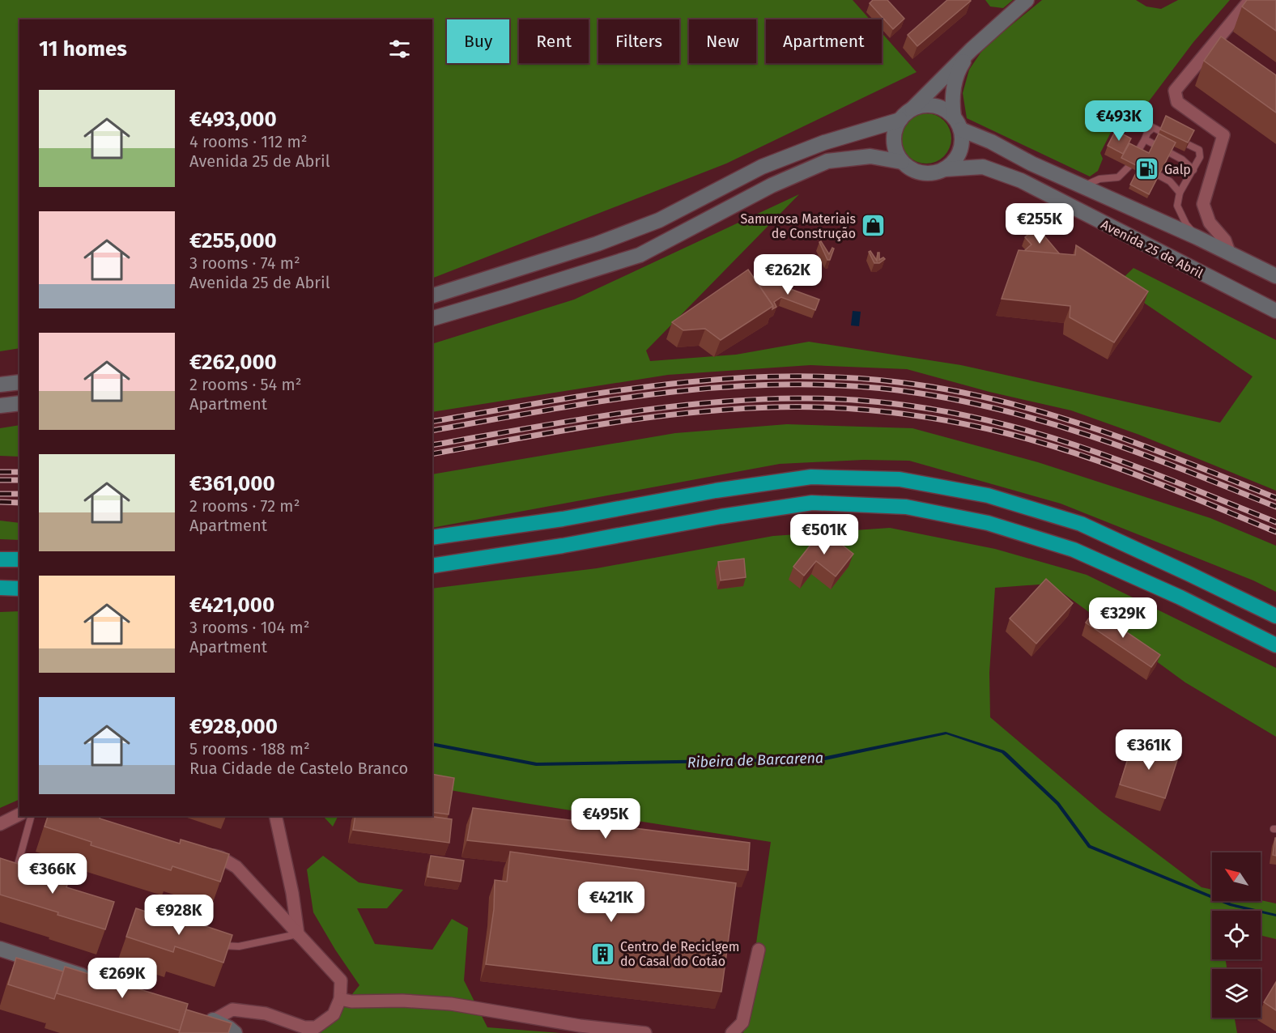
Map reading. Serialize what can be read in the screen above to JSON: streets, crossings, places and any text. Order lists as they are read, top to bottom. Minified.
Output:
{"streets":{"main road":["Avenida 25 de Abril"]},"water":["Ribeira de Barcarena"],"places":{"fuel station":["Galp"],"shop":["Samurosa Materiais de Construção"],"building":["Centro de Reciclgem do Casal do Cotão"]},"north":"top left","page":{"chip":["Buy","Rent","Filters","New","Apartment"],"heading":"11 homes","list":[{"name":"€493,000","note":"4 rooms · 112 m² · Avenida 25 de Abril"},{"name":"€255,000","note":"3 rooms · 74 m² · Avenida 25 de Abril"},{"name":"€262,000","note":"2 rooms · 54 m² · Apartment"},{"name":"€361,000","note":"2 rooms · 72 m² · Apartment"},{"name":"€421,000","note":"3 rooms · 104 m² · Apartment"},{"name":"€928,000","note":"5 rooms · 188 m² · Rua Cidade de Castelo Branco"}],"price":["€493K","€255K","€262K","€501K","€329K","€361K","€495K","€366K","€421K","€928K","€269K"]}}
